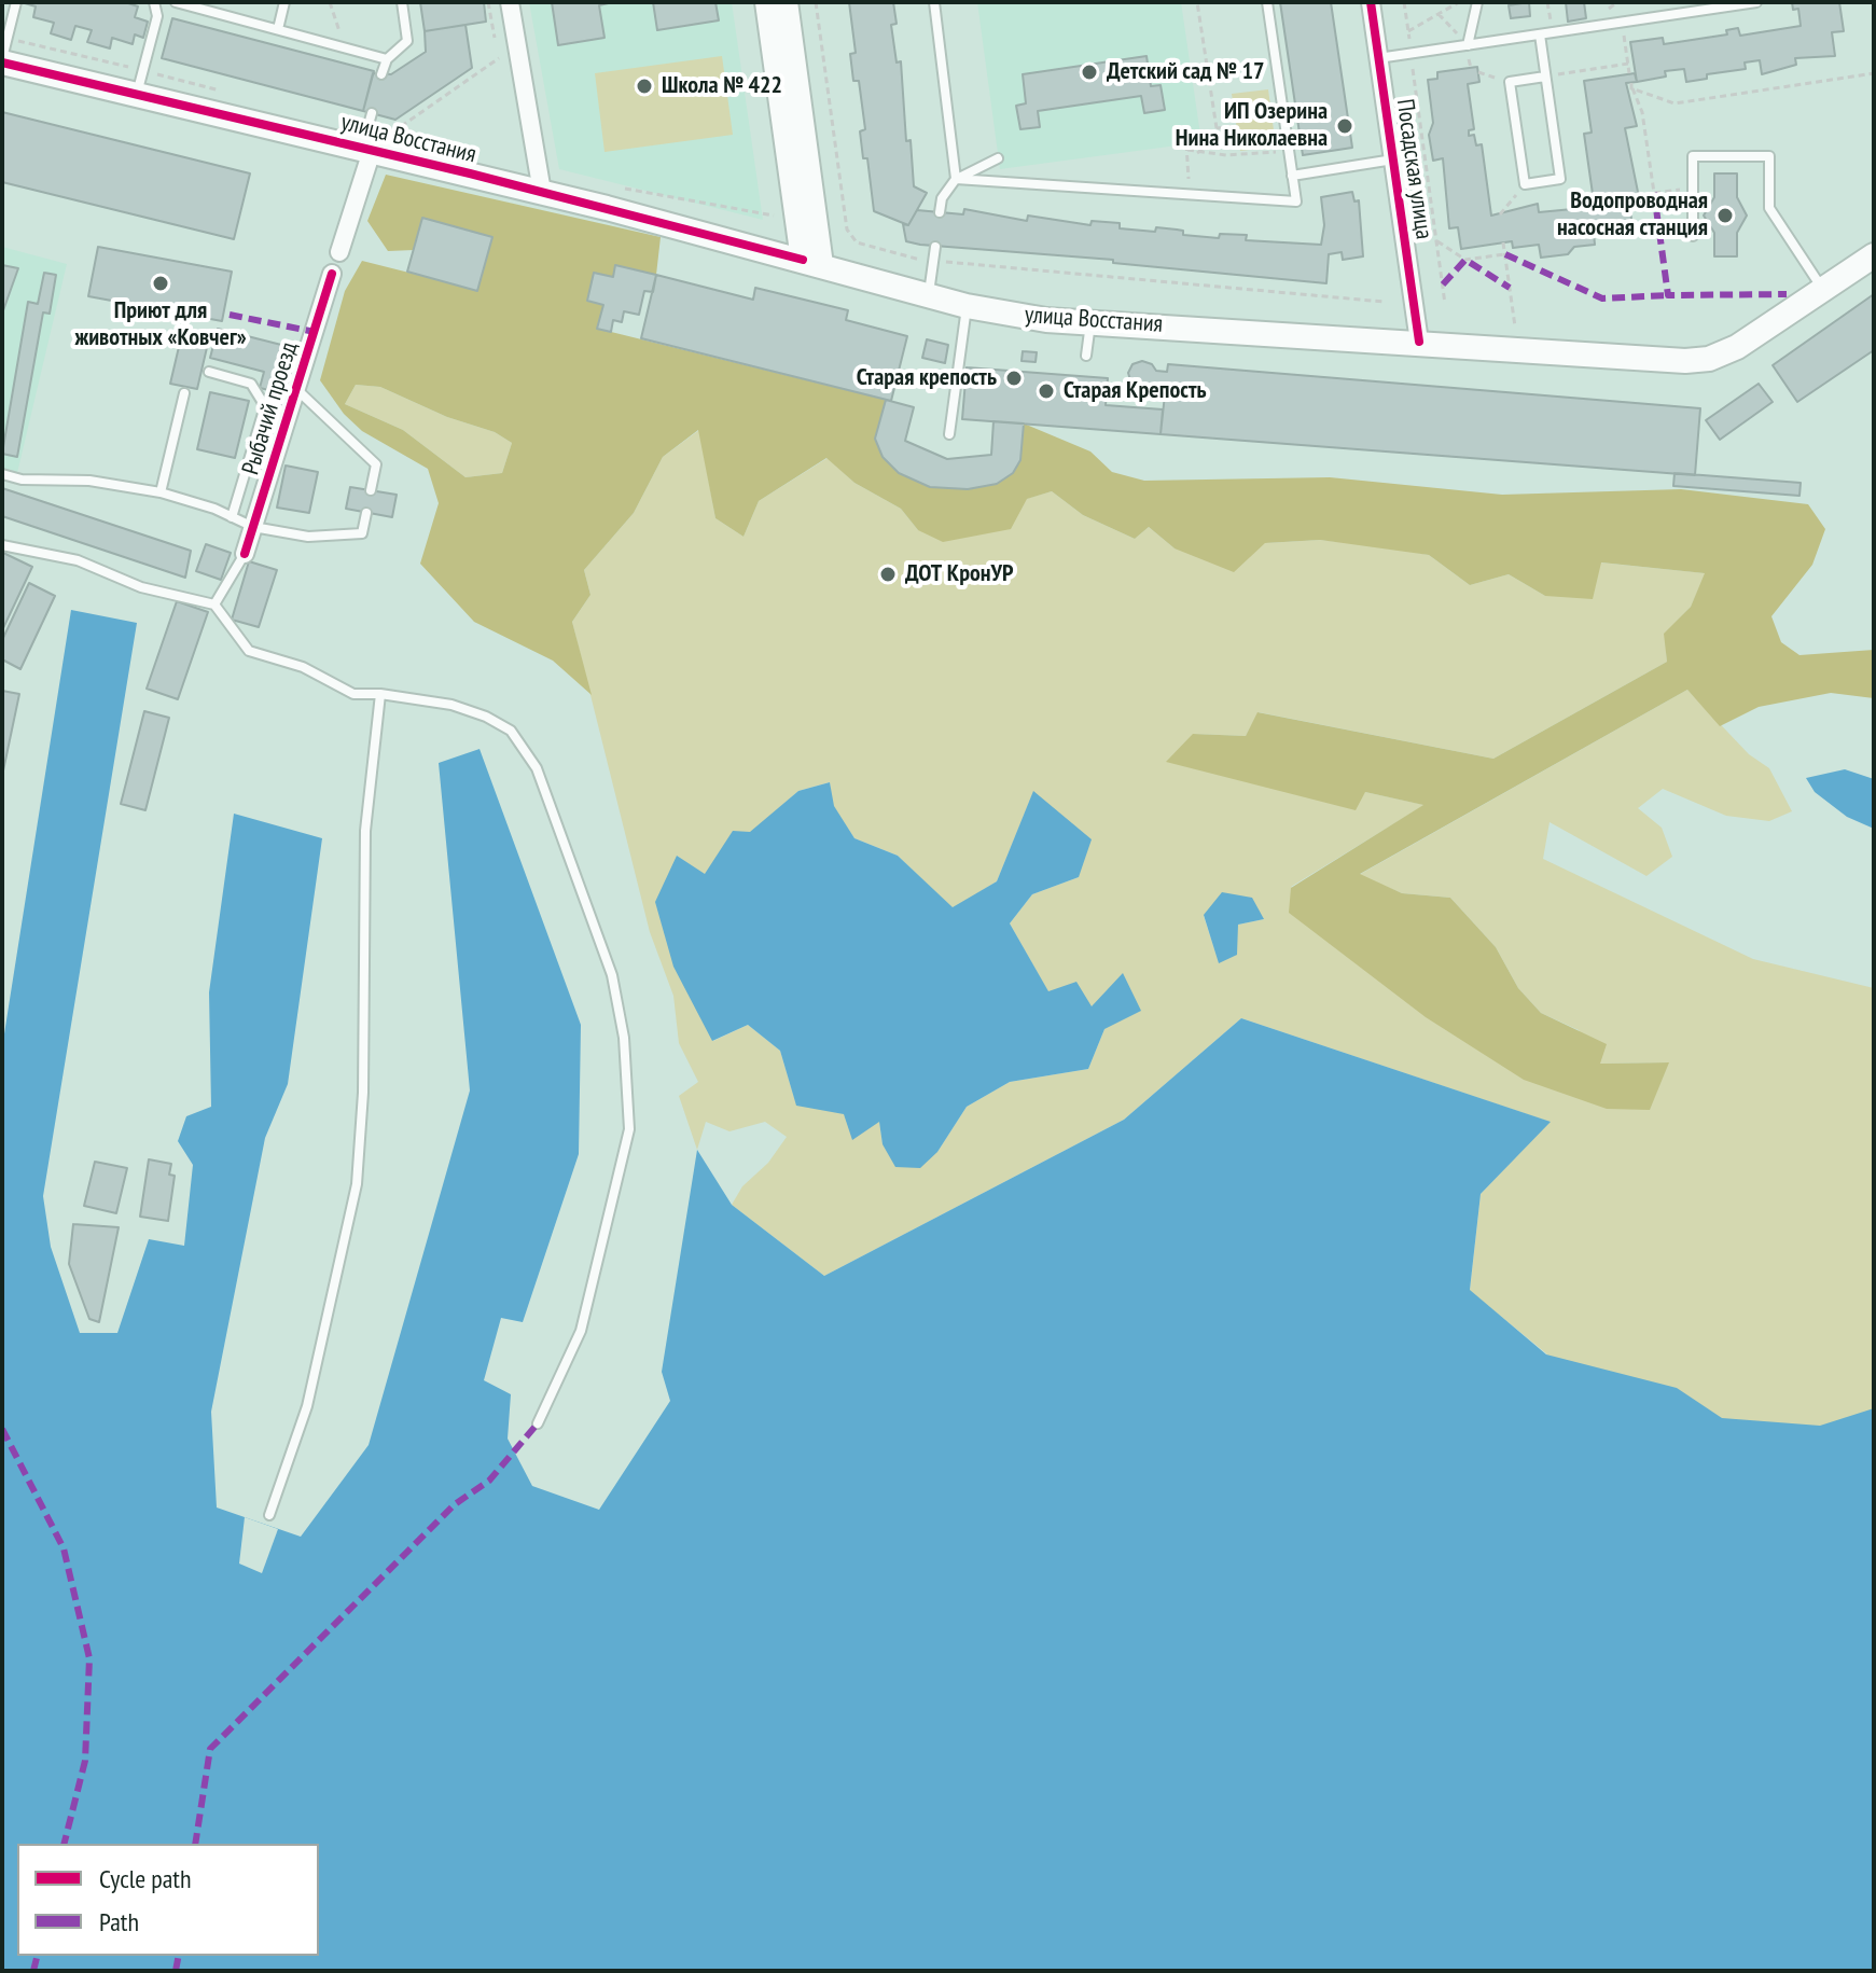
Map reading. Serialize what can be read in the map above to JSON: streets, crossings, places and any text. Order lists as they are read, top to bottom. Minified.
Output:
{"streets":{"main road":["улица Восстания"],"street":["Посадская улица","Рыбачий проезд"]},"crossings":[["улица Восстания","Посадская улица"],["улица Восстания","Рыбачий проезд"]],"places":["Детский сад № 17","Школа № 422","ИП Озерина Нина Николаевна","Водопроводная насосная станция","Приют для животных «Ковчег»","Старая крепость","Старая Крепость","ДОТ КронУР"],"legend":["Cycle path","Path"]}
